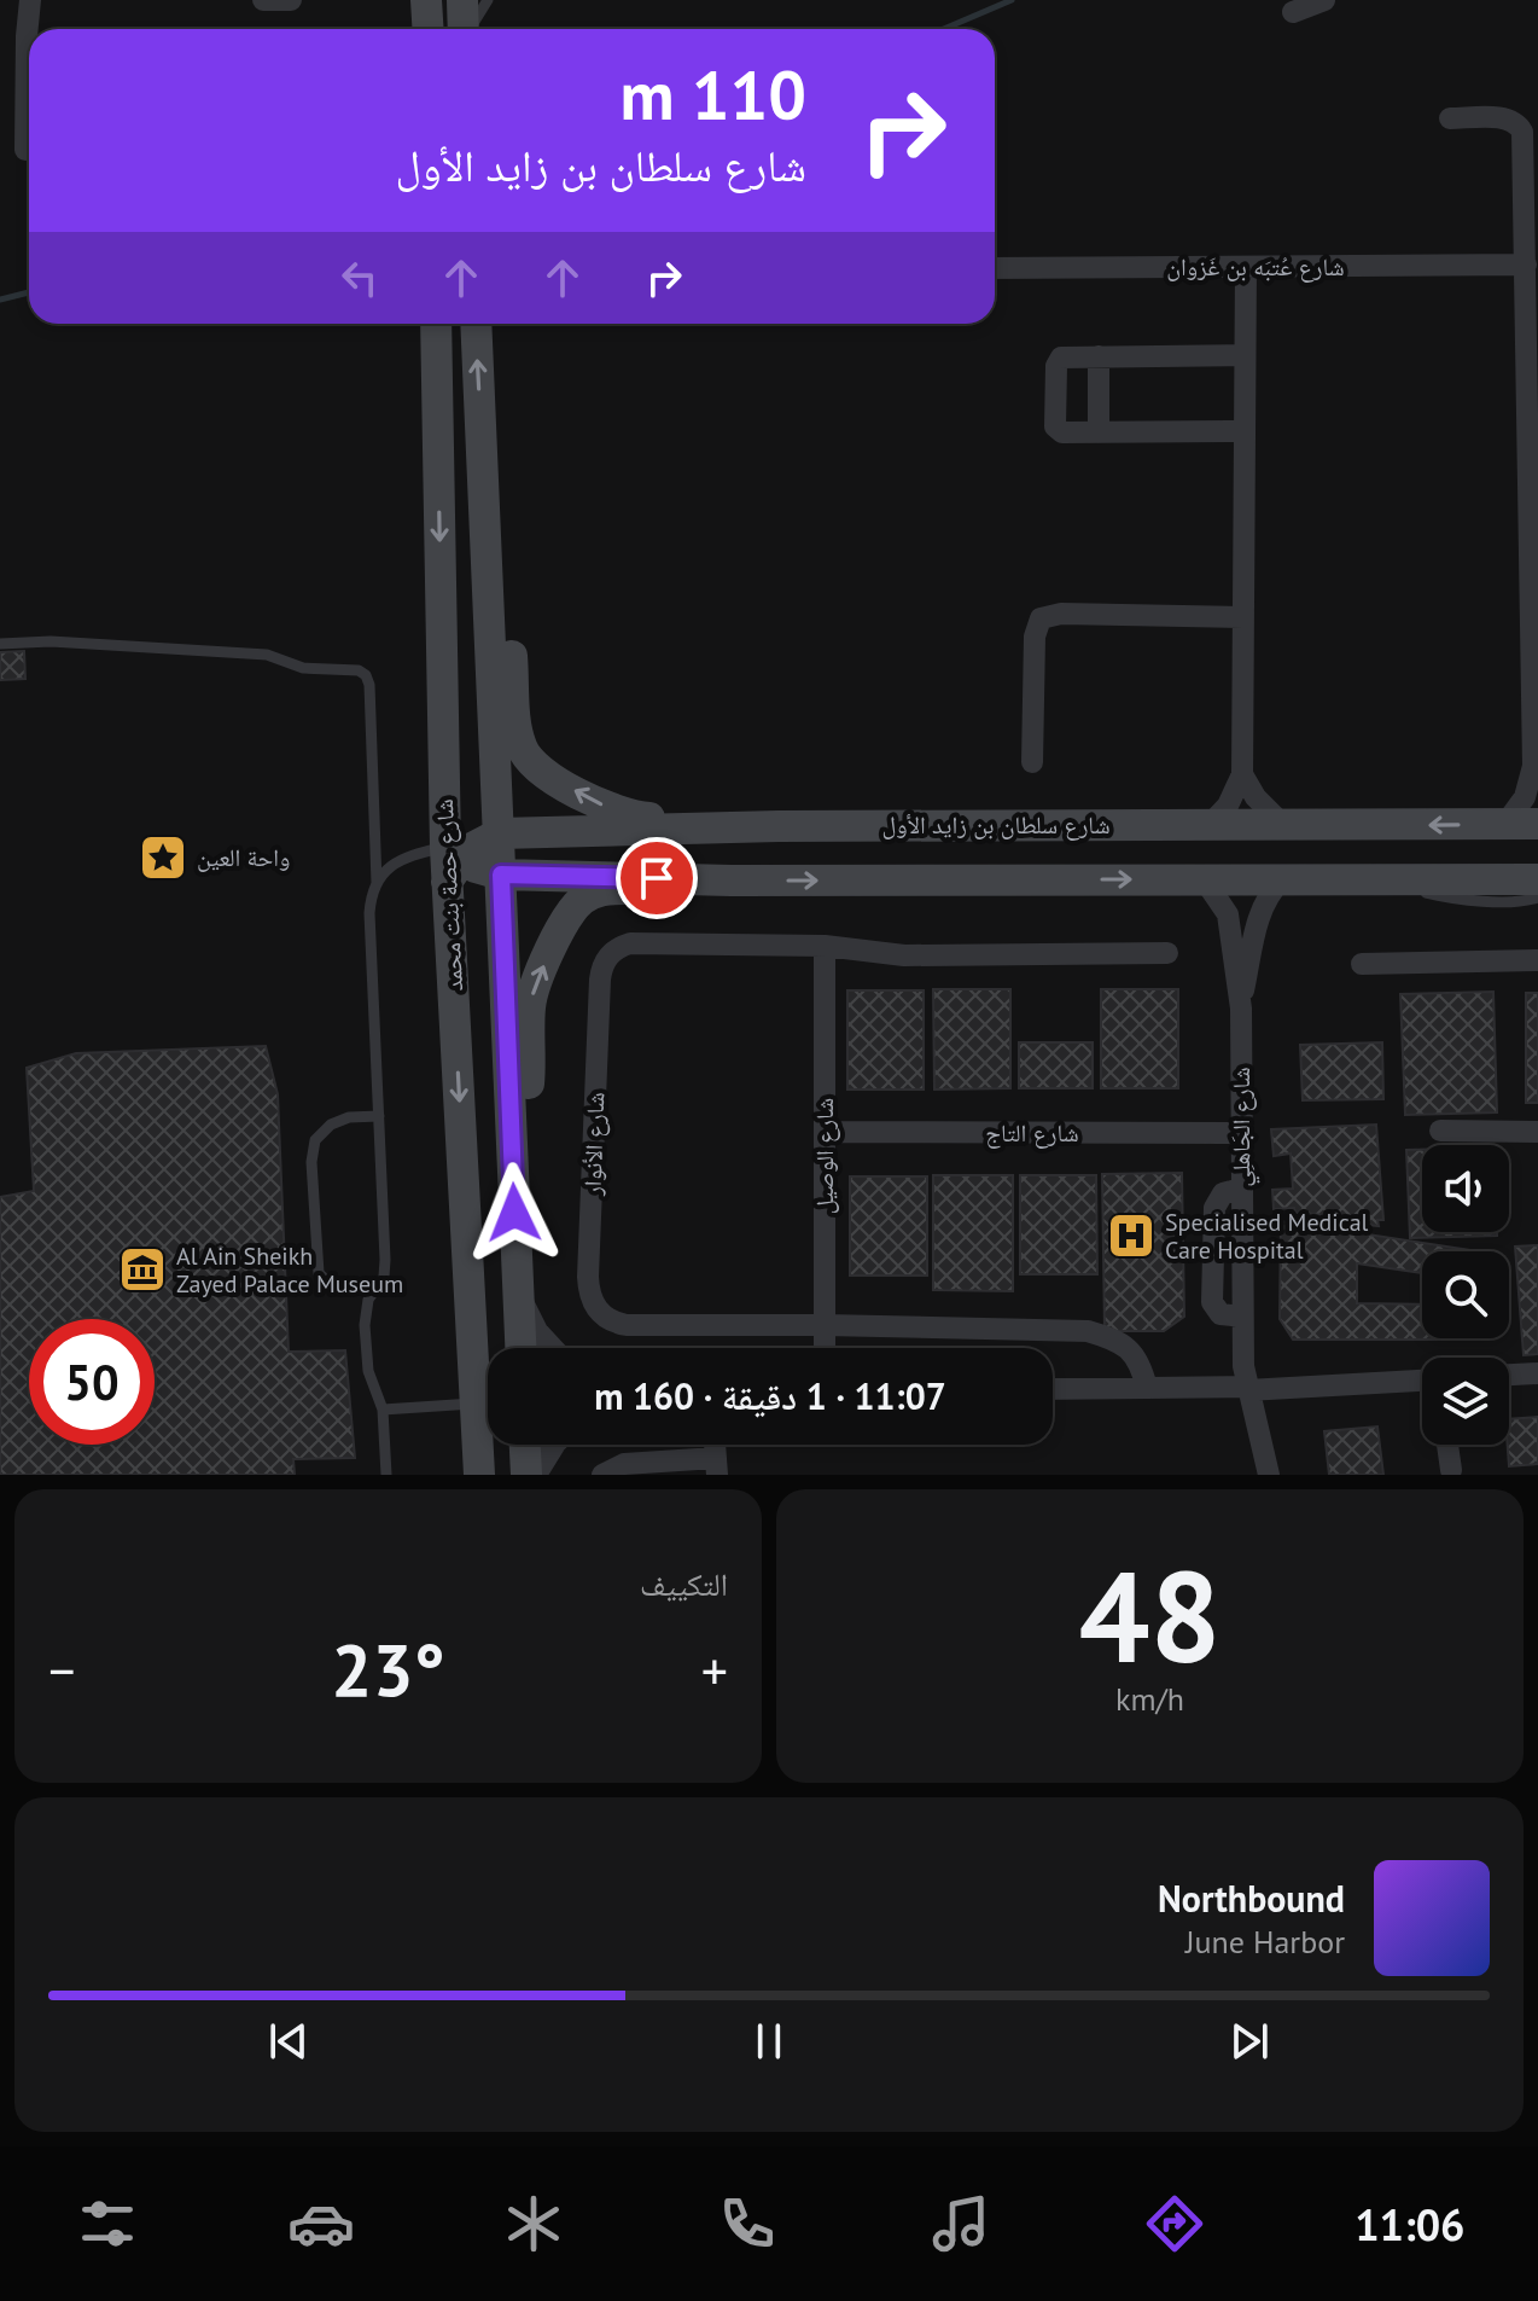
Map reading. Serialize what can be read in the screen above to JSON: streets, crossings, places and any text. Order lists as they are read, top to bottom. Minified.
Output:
{"streets":{"main road":["شارع سلطان بن زايد الأول","شارع حصة بنت محمد"],"street":["شارع عُتبَه بن غَزوان","شارع الجَاهلِي","شارع التاج","شارع الأنوار","شارع الوصيل"]},"crossings":[["شارع الجَاهلِي","شارع التاج"],["شارع التاج","شارع الوصيل"],["شارع الأنوار","شارع الوصيل"]],"places":{"place":["واحة العين"],"hospital":["Specialised Medical Care Hospital"],"museum":["Al Ain Sheikh Zayed Palace Museum"]},"page":{"turn":["110 m","شارع سلطان بن زايد الأول"],"limit":"50","trip":"11:07 · 1 دقيقة · 160 m","tile":[["48","km/h"],"التكييف"],"heat":["−","23°","+"],"song":["Northbound","June Harbor"],"tabs":"11:06"}}
